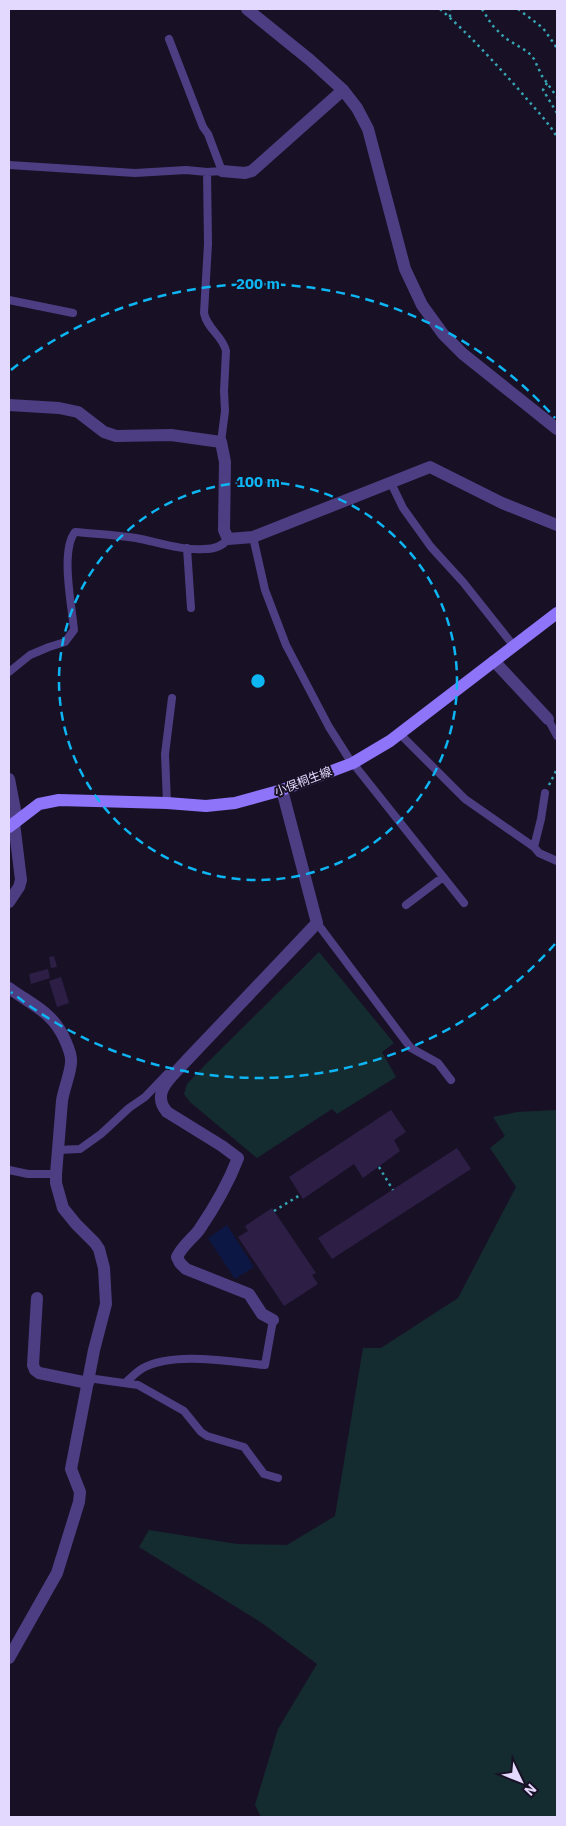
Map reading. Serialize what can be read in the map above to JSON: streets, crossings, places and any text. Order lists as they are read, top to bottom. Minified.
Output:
{"streets":{"main road":["小俣桐生線"]},"north":"bottom right","rings":["200 m","100 m"]}
